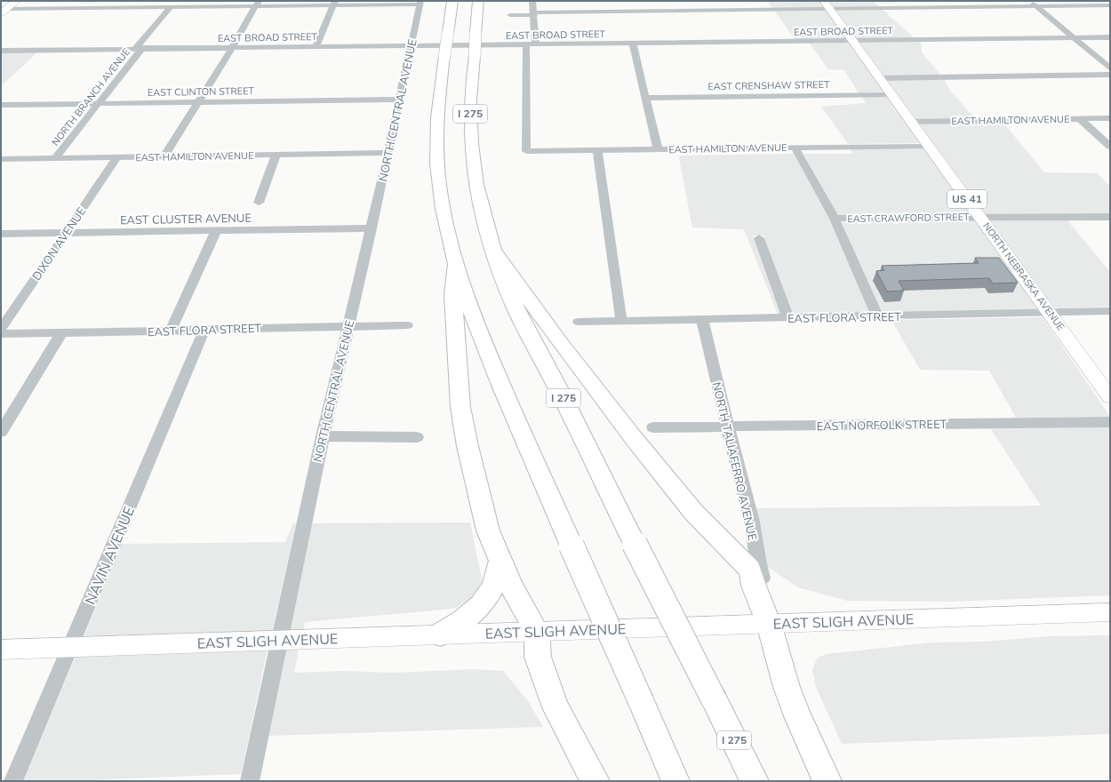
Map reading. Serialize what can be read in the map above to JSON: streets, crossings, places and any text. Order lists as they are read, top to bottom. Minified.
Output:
{"streets":{"highway":["I 275"],"main road":["US 41","NORTH NEBRASKA AVENUE","EAST SLIGH AVENUE"],"street":["EAST BROAD STREET","EAST CRENSHAW STREET","EAST CLINTON STREET","NORTH BRANCH AVENUE","NORTH CENTRAL AVENUE","EAST HAMILTON AVENUE","EAST CRAWFORD STREET","EAST CLUSTER AVENUE","DIXON AVENUE","EAST FLORA STREET","EAST NORFOLK STREET","NORTH TALIAFERRO AVENUE","NAVIN AVENUE"]},"crossings":[["EAST BROAD STREET","NORTH BRANCH AVENUE"],["EAST BROAD STREET","NORTH CENTRAL AVENUE"],["EAST BROAD STREET","EAST HAMILTON AVENUE"],["EAST BROAD STREET","NORTH NEBRASKA AVENUE"],["EAST CRENSHAW STREET","NORTH NEBRASKA AVENUE"],["EAST CLINTON STREET","NORTH BRANCH AVENUE"],["EAST CLINTON STREET","NORTH CENTRAL AVENUE"],["NORTH BRANCH AVENUE","EAST HAMILTON AVENUE"],["NORTH CENTRAL AVENUE","EAST HAMILTON AVENUE"],["NORTH CENTRAL AVENUE","EAST CLUSTER AVENUE"],["NORTH CENTRAL AVENUE","EAST FLORA STREET"],["NORTH CENTRAL AVENUE","EAST SLIGH AVENUE"],["EAST HAMILTON AVENUE","DIXON AVENUE"],["EAST HAMILTON AVENUE","NORTH NEBRASKA AVENUE"],["EAST CRAWFORD STREET","NORTH NEBRASKA AVENUE"],["EAST CLUSTER AVENUE","DIXON AVENUE"],["NORTH NEBRASKA AVENUE","EAST FLORA STREET"],["EAST FLORA STREET","NORTH TALIAFERRO AVENUE"],["EAST FLORA STREET","NAVIN AVENUE"],["EAST NORFOLK STREET","NORTH TALIAFERRO AVENUE"],["NORTH TALIAFERRO AVENUE","EAST SLIGH AVENUE"],["NAVIN AVENUE","EAST SLIGH AVENUE"]]}
